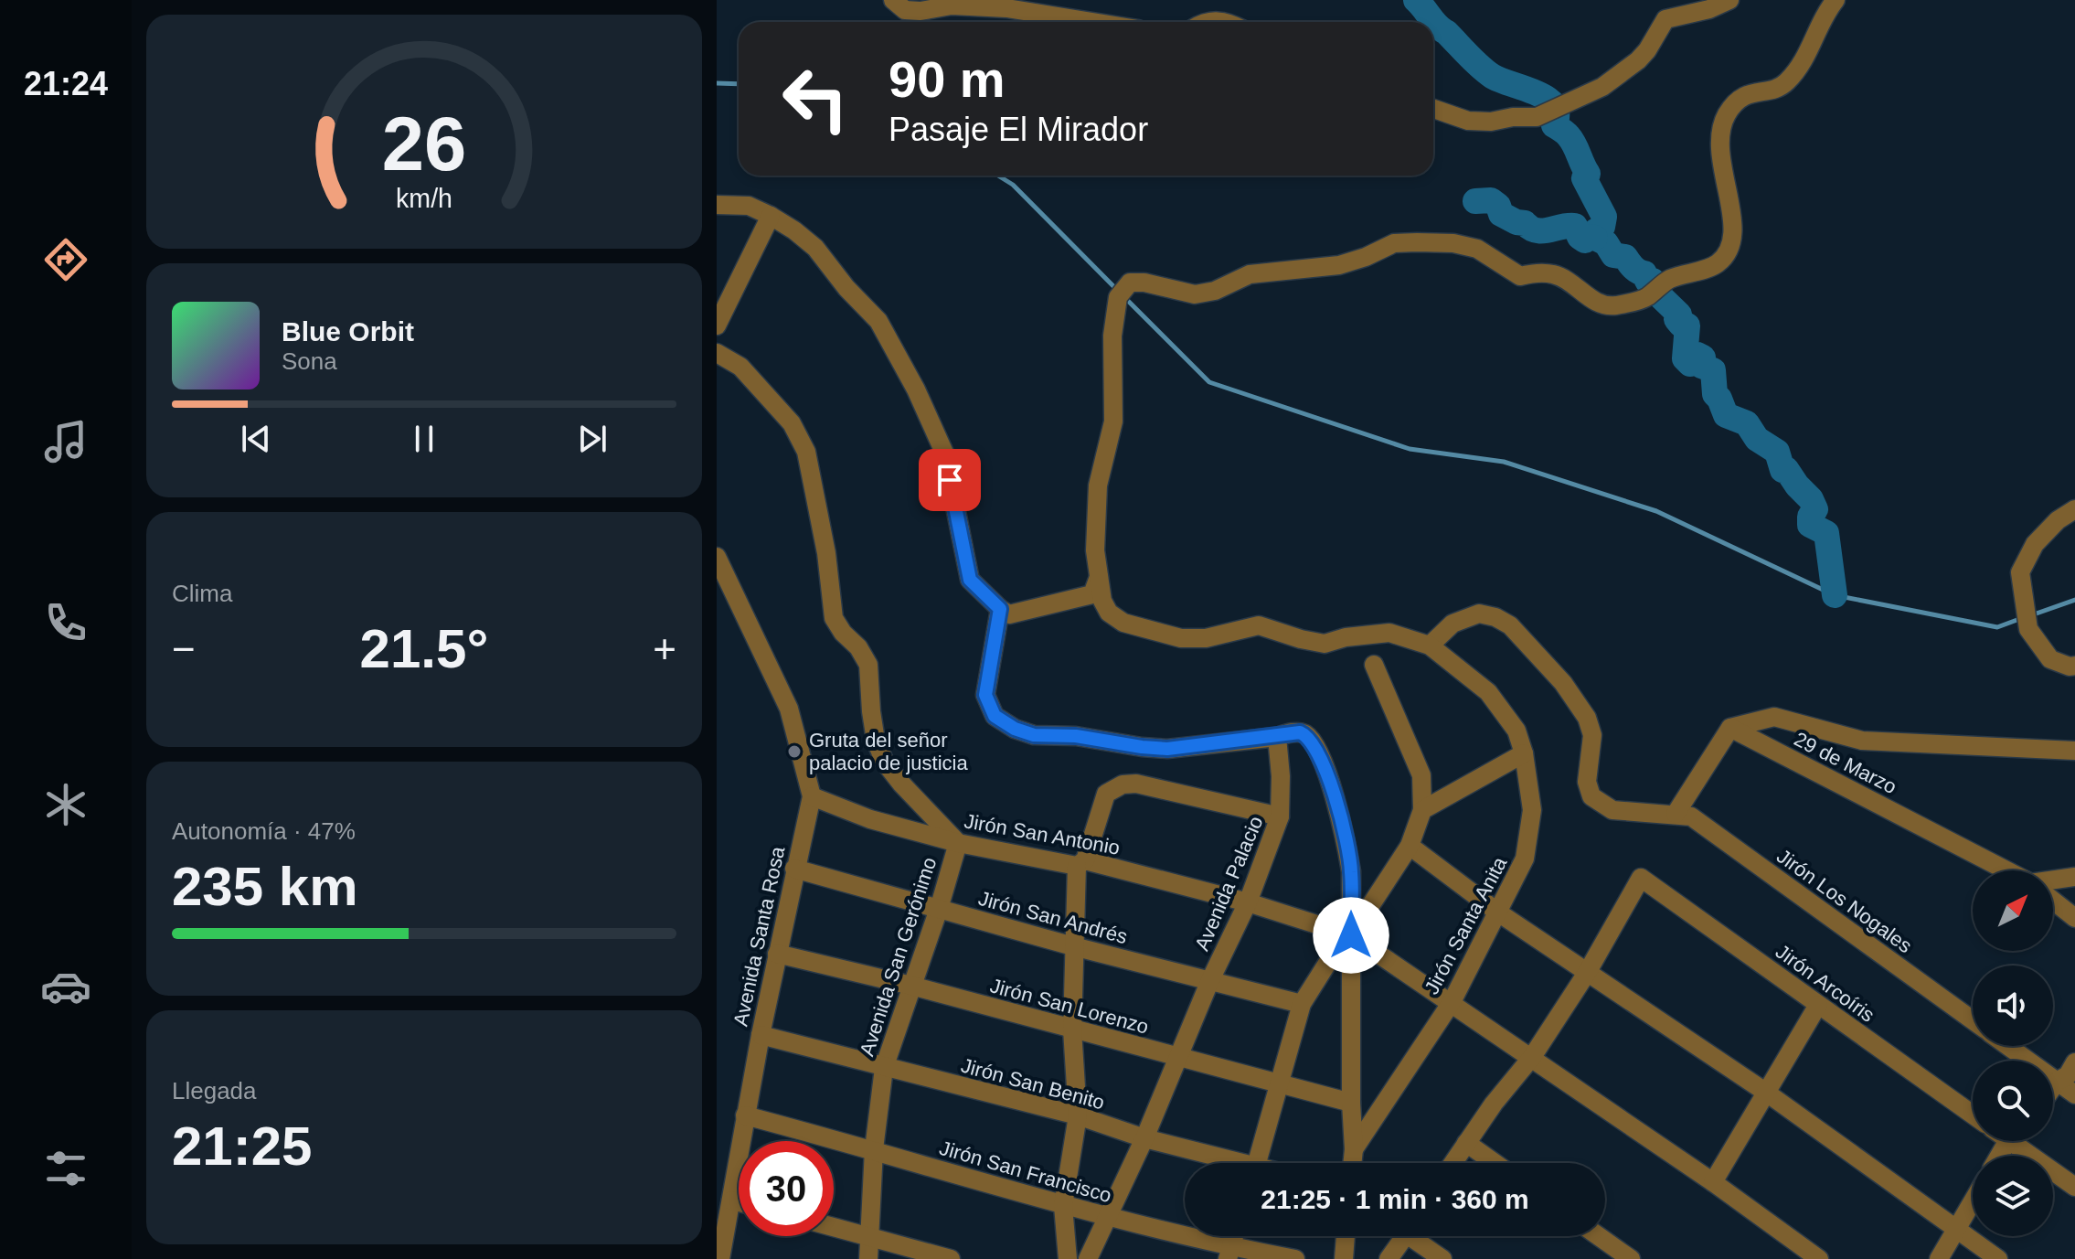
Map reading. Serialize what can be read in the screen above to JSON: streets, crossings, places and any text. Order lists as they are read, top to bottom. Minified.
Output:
{"streets":{"street":["29 de Marzo","Jirón San Antonio","Avenida Palacio","Jirón Los Nogales","Jirón San Andrés","Jirón Santa Anita","Avenida Santa Rosa","Avenida San Gerónimo","Jirón Arcoíris","Jirón San Lorenzo","Jirón San Benito","Jirón San Francisco"]},"crossings":[["Jirón San Antonio","Avenida Palacio"],["Jirón San Antonio","Jirón Santa Anita"],["Jirón San Antonio","Avenida Santa Rosa"],["Jirón San Antonio","Avenida San Gerónimo"],["Avenida Palacio","Jirón San Andrés"],["Avenida Palacio","Jirón San Lorenzo"],["Avenida Palacio","Jirón San Benito"],["Avenida Palacio","Jirón San Francisco"],["Jirón San Andrés","Avenida Santa Rosa"],["Jirón San Andrés","Avenida San Gerónimo"],["Avenida Santa Rosa","Jirón San Lorenzo"],["Avenida Santa Rosa","Jirón San Benito"],["Avenida Santa Rosa","Jirón San Francisco"],["Avenida San Gerónimo","Jirón San Lorenzo"],["Avenida San Gerónimo","Jirón San Benito"],["Avenida San Gerónimo","Jirón San Francisco"]],"places":["Gruta del señor palacio de justicia"],"north":"top right","page":{"tabs":"21:24","turn":["90 m","Pasaje El Mirador"],"song":["Blue Orbit","Sona"],"tile":["Clima",["Autonomía · 47%","235 km"],["Llegada","21:25"]],"heat":["−","21.5°","+"],"limit":"30","trip":"21:25 · 1 min · 360 m","gauge":["26","km/h"]}}
